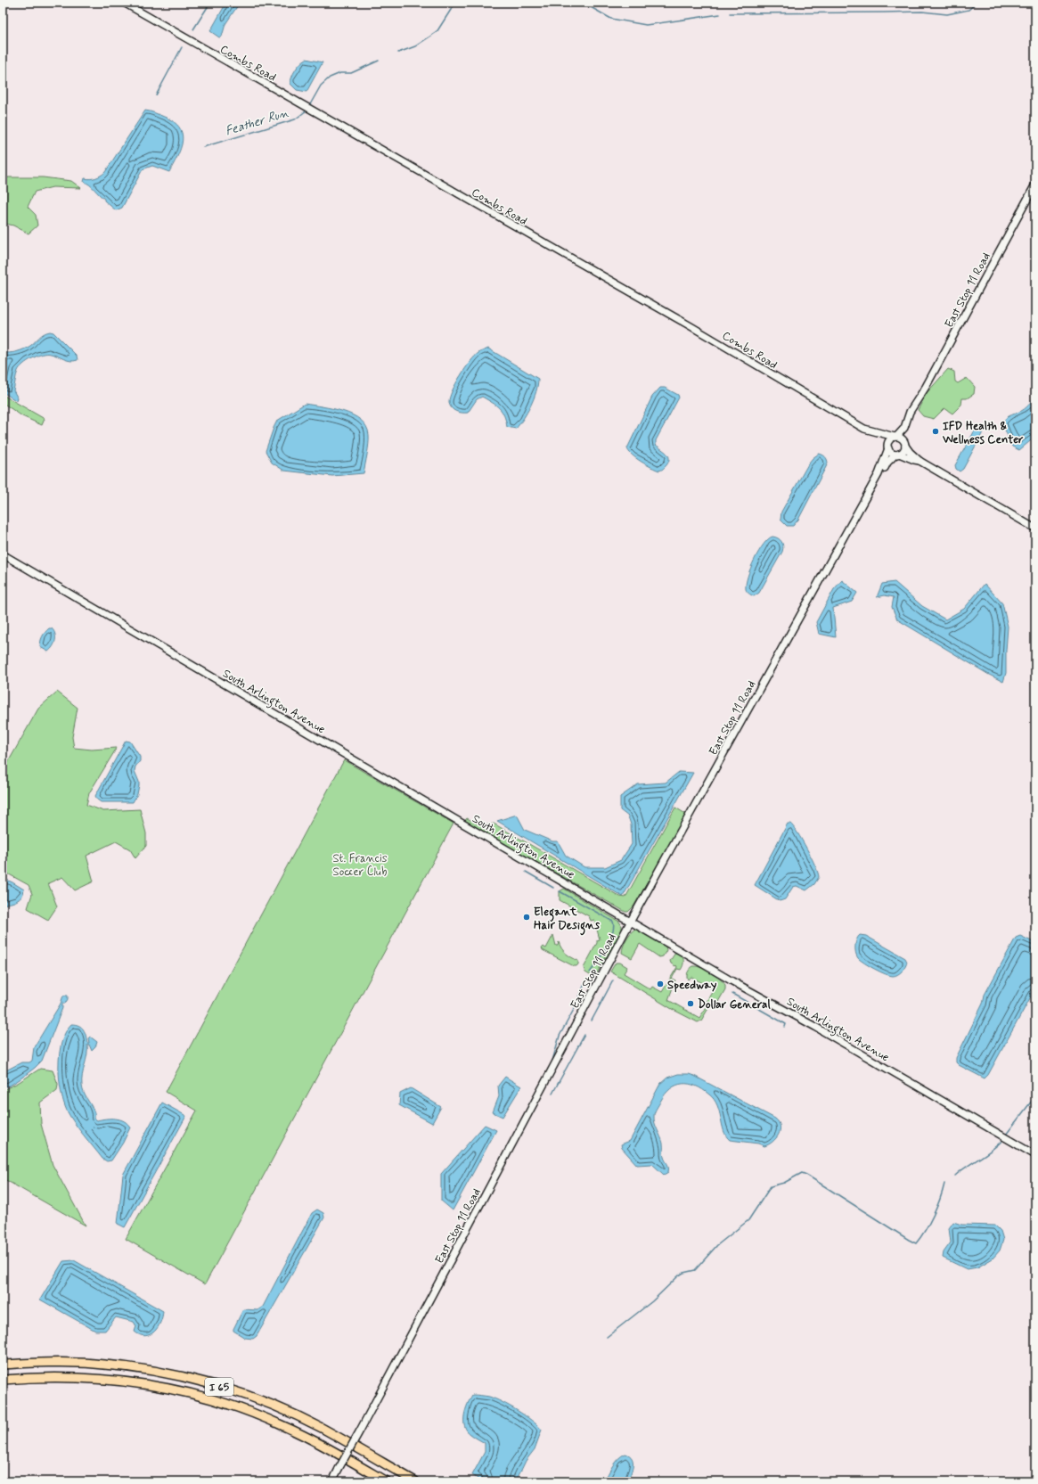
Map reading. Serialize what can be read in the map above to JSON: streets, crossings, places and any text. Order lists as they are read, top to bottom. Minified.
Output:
{"streets":{"highway":["I 65"],"street":["Combs Road","East Stop 11 Road","South Arlington Avenue"]},"crossings":[["Combs Road","East Stop 11 Road"],["East Stop 11 Road","South Arlington Avenue"]],"water":["Feather Run"],"parks":["St. Francis Soccer Club"],"places":["IFD Health & Wellness Center","Elegant Hair Designs","Speedway","Dollar General"]}
